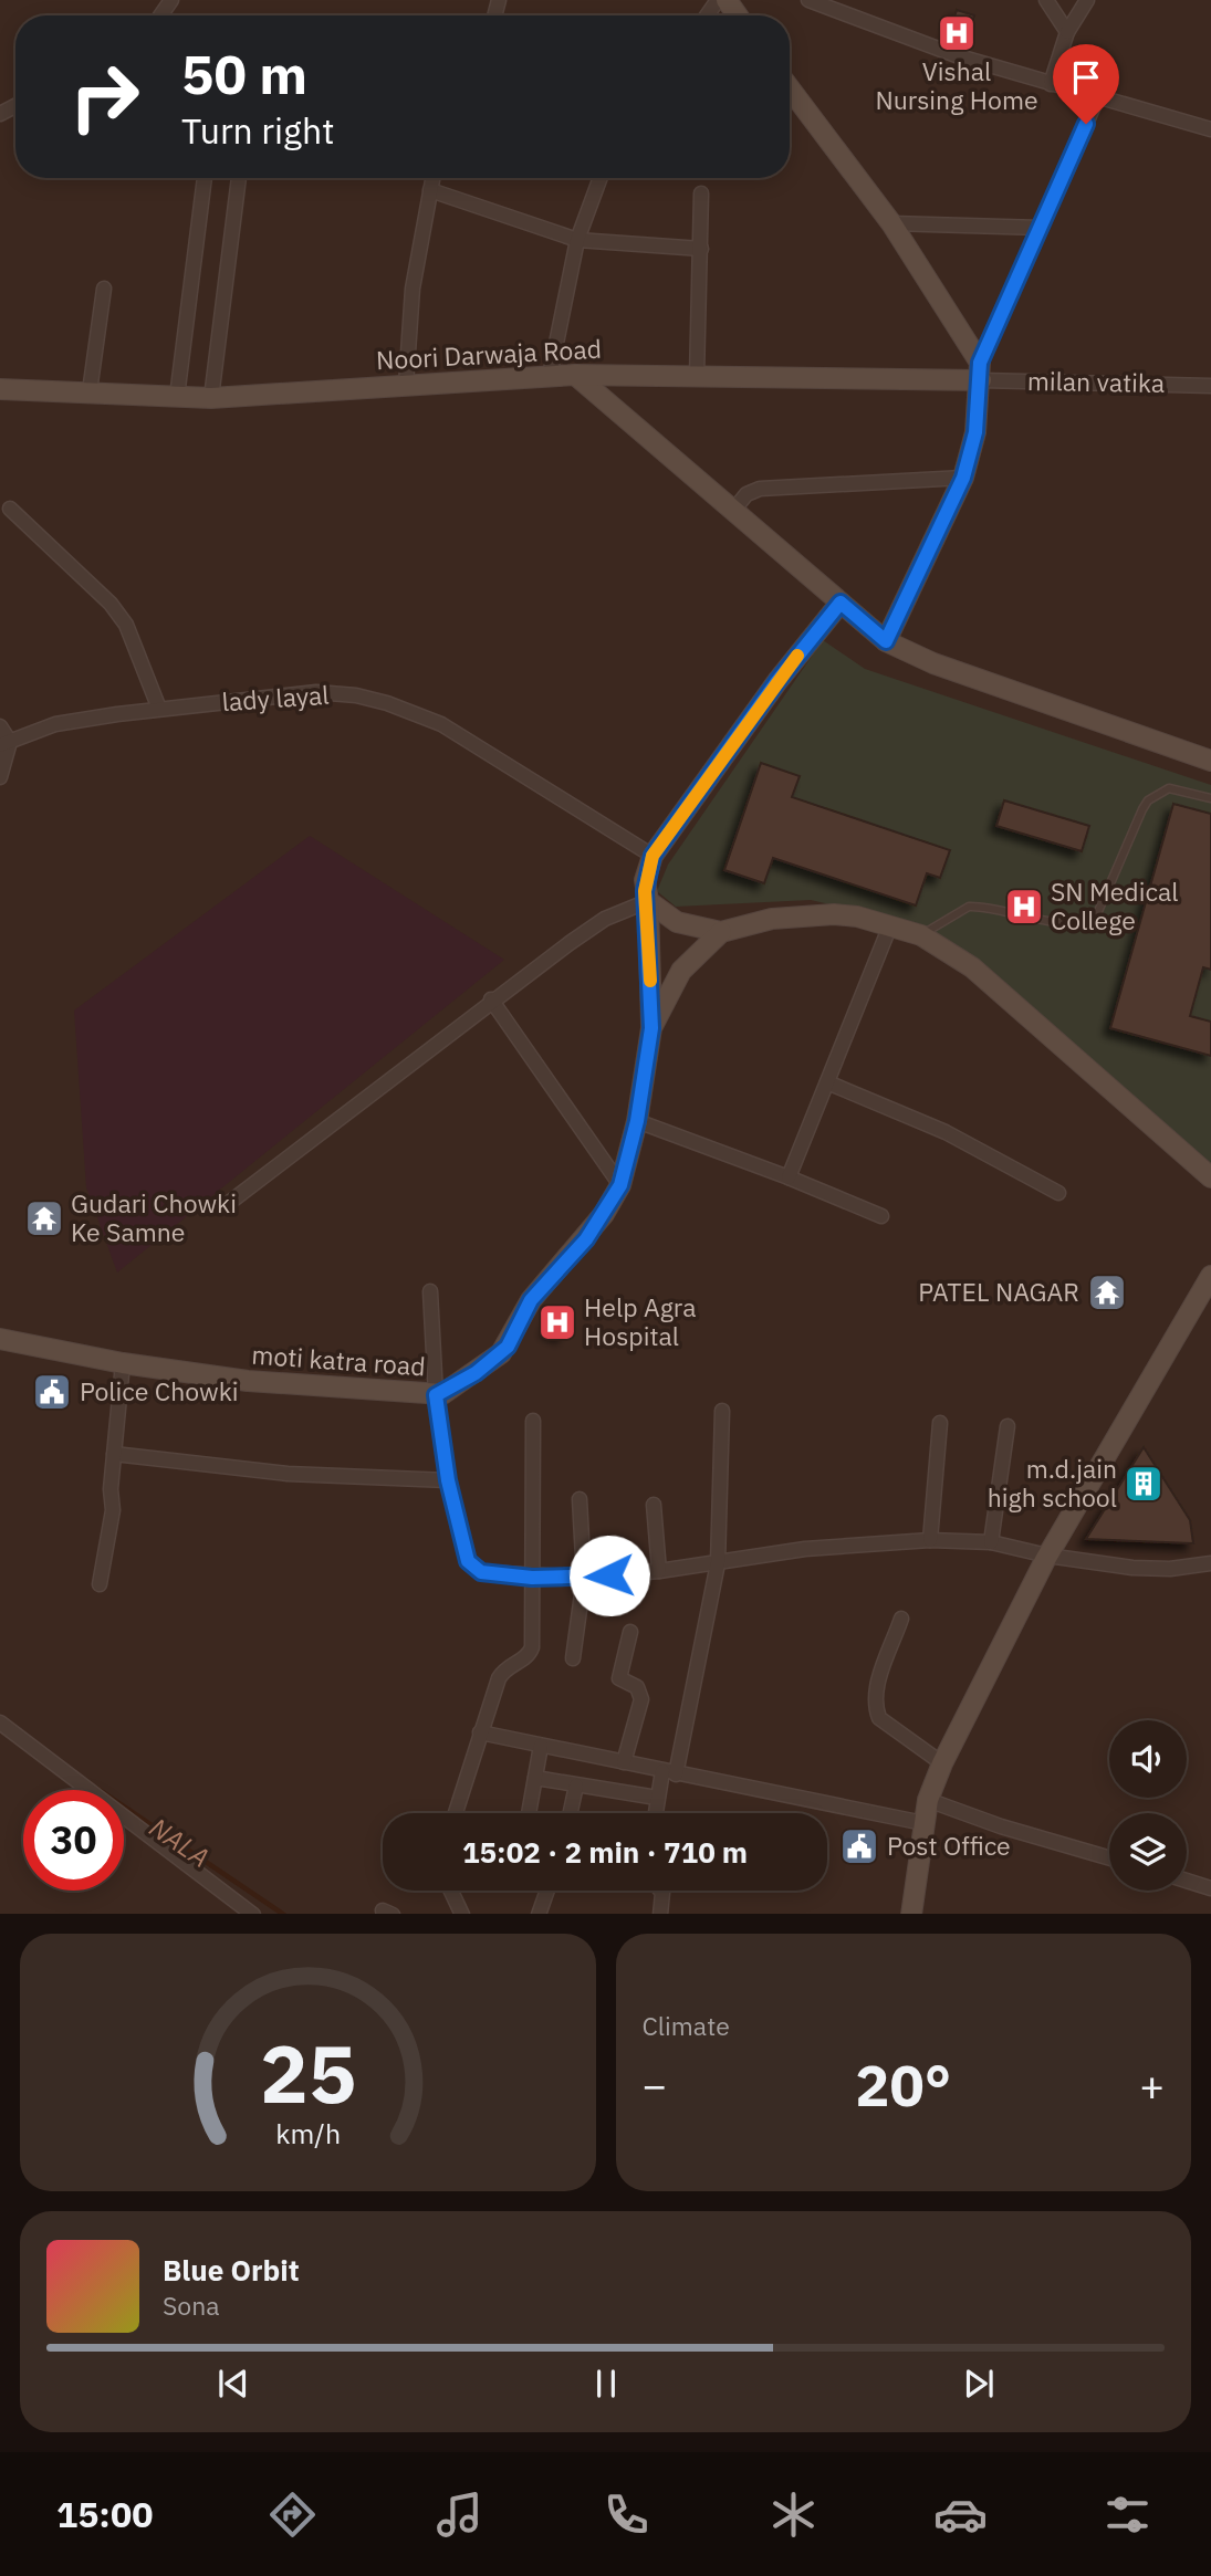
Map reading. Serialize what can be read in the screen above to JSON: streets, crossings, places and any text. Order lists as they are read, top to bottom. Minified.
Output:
{"streets":{"street":["Noori Darwaja Road","milan vatika","lady layal","moti katra road"]},"crossings":[["Noori Darwaja Road","milan vatika"]],"water":["NALA"],"places":{"hospital":["Vishal Nursing Home","SN Medical College","Help Agra Hospital"],"temple":["Gudari Chowki Ke Samne","PATEL NAGAR"],"public building":["Police Chowki","Post Office"],"building":["m.d.jain high school"]},"page":{"turn":["50 m","Turn right"],"limit":"30","trip":"15:02 · 2 min · 710 m","tile":"Climate","heat":["−","20°","+"],"song":["Blue Orbit","Sona"],"tabs":"15:00","gauge":["25","km/h"]}}
